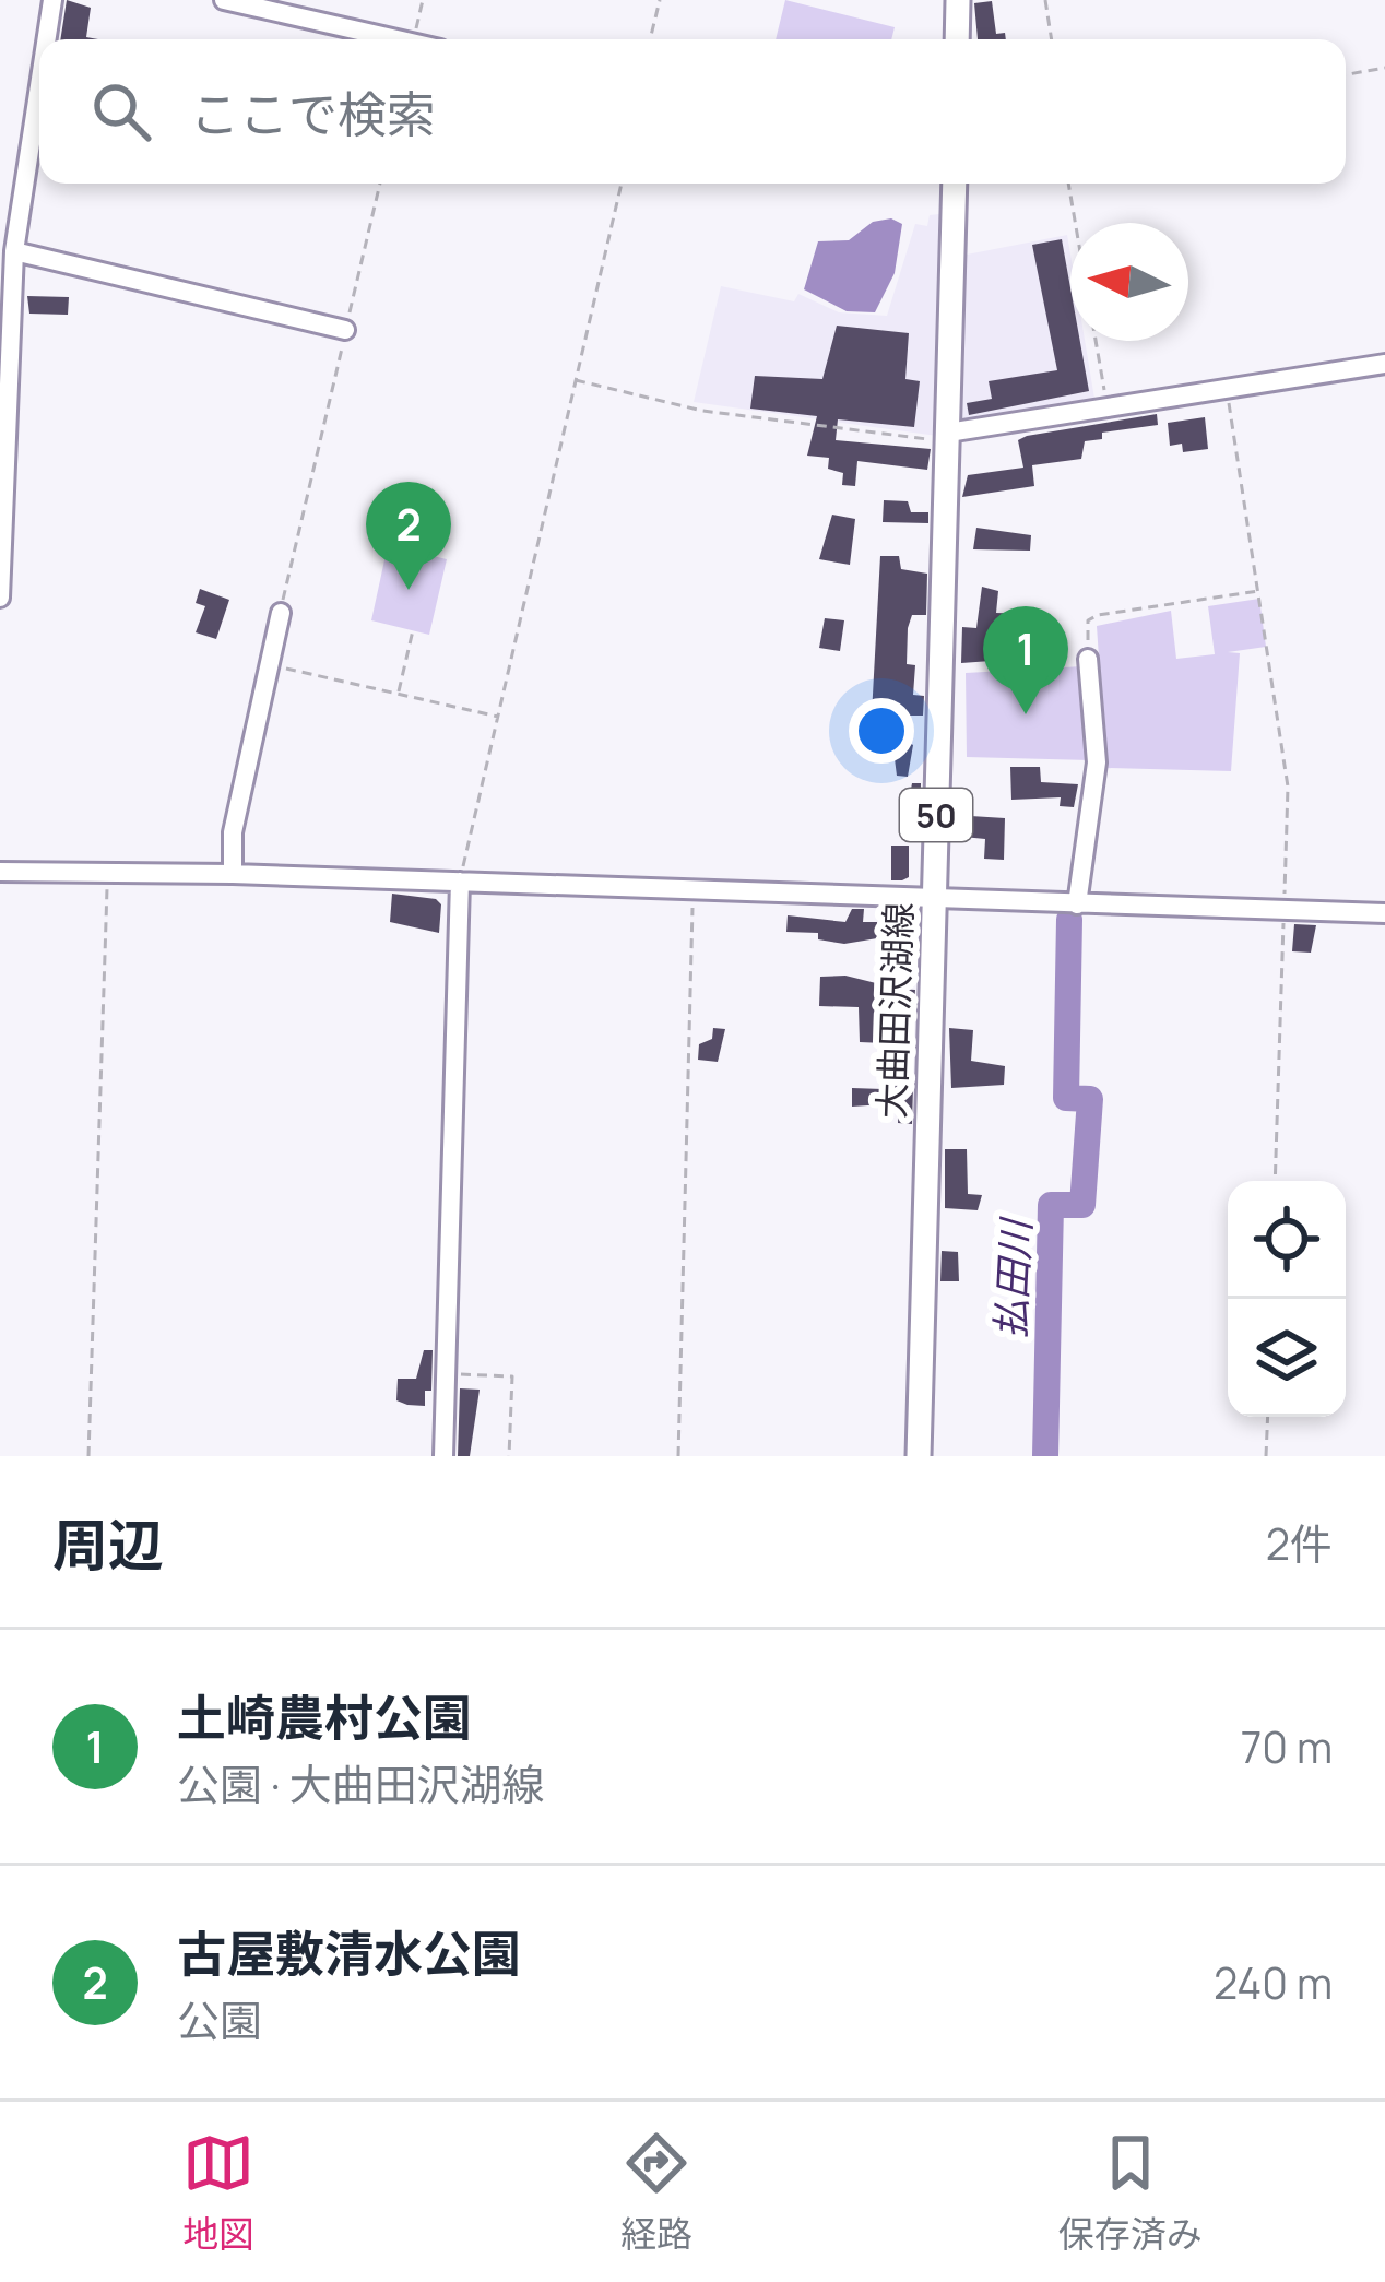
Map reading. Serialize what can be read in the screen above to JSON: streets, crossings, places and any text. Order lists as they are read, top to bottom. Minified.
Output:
{"streets":{"main road":["50","大曲田沢湖線"]},"water":["払田川"],"north":"left","page":{"search":"ここで検索","pins":["2","1"],"heading":["周辺","2件"],"list":[{"mark":"1","name":"土崎農村公園","note":"公園 · 大曲田沢湖線","value":"70 m"},{"mark":"2","name":"古屋敷清水公園","note":"公園","value":"240 m"}],"nav":["地図","経路","保存済み"]}}
